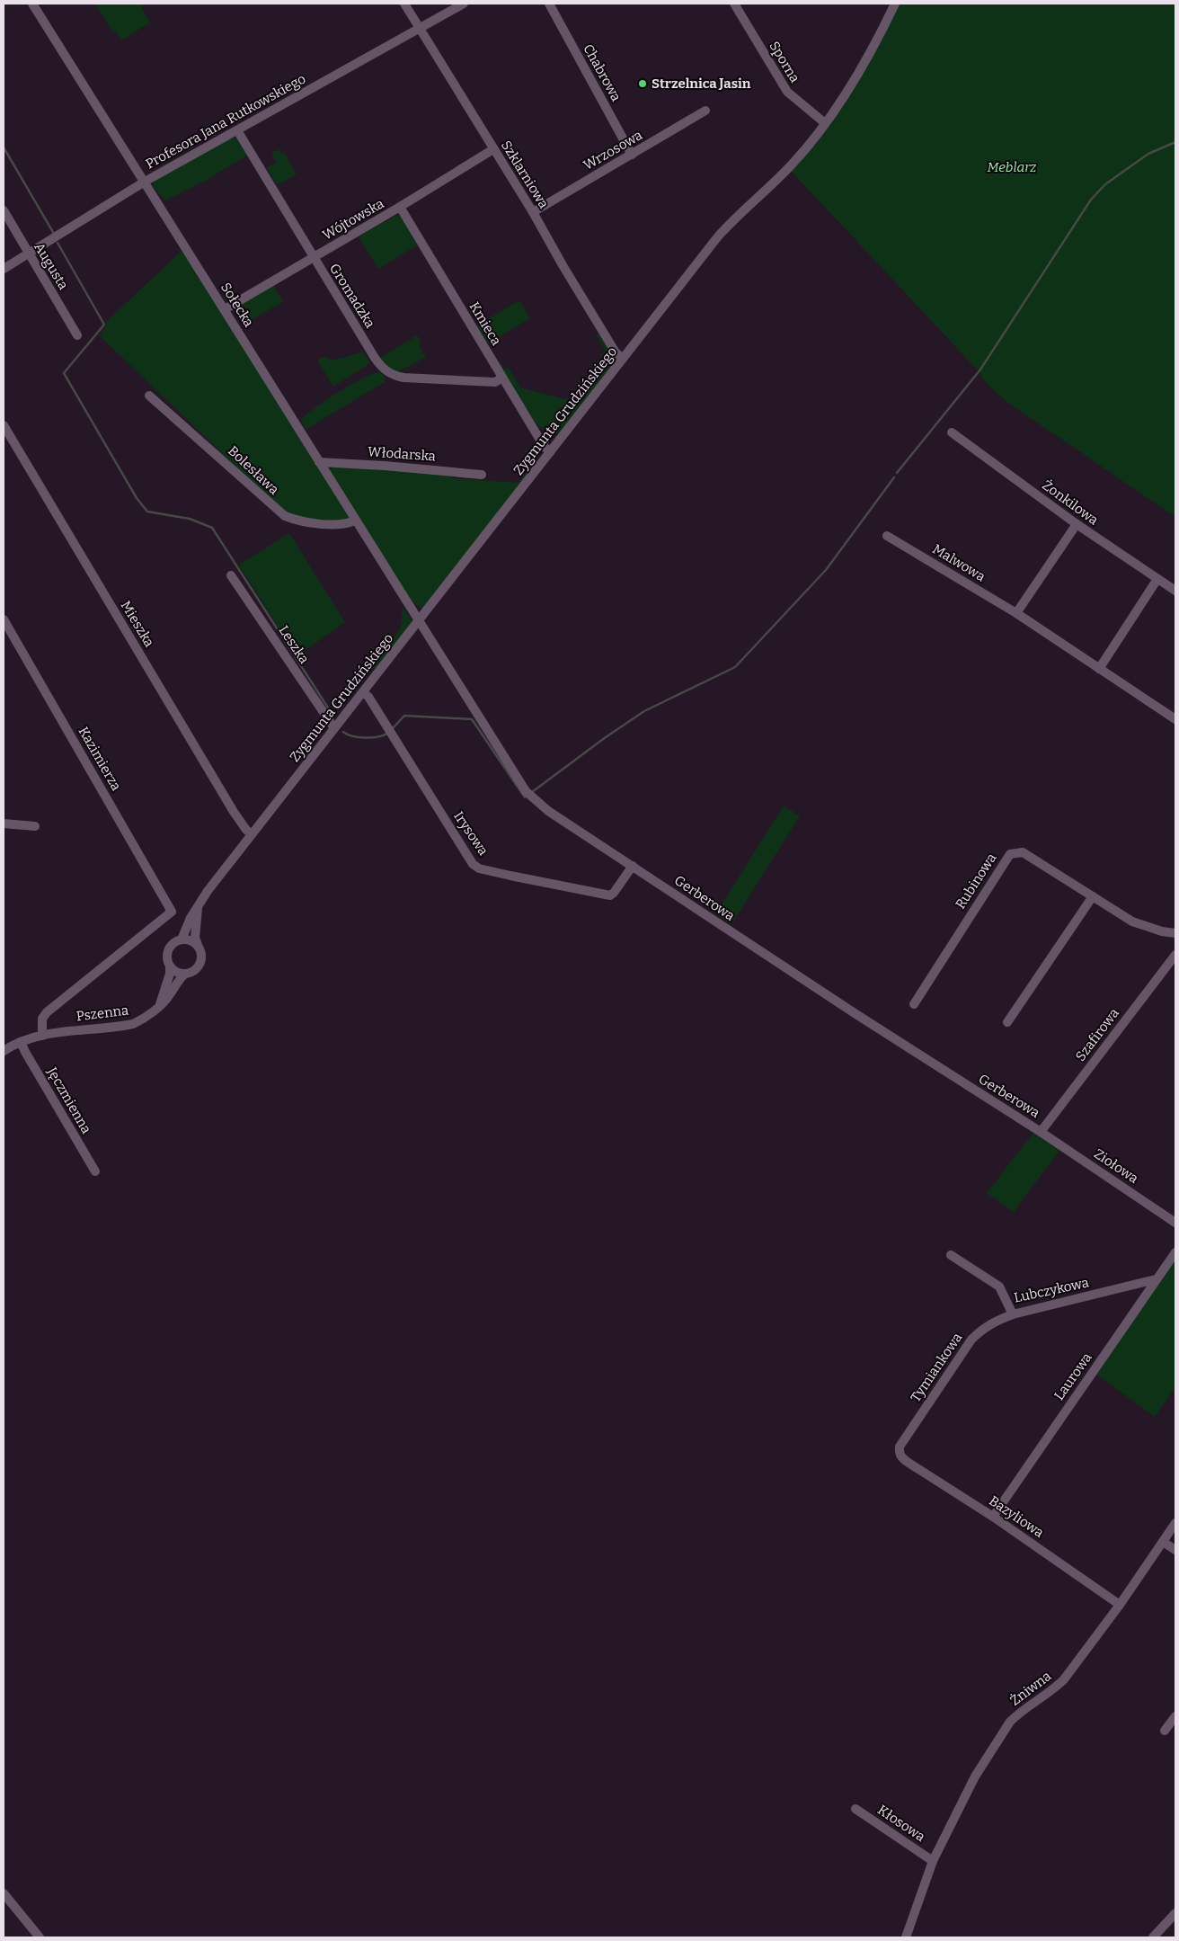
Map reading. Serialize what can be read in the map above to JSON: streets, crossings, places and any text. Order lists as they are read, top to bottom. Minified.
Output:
{"streets":{"street":["Sporna","Chabrowa","Profesora Jana Rutkowskiego","Wrzosowa","Szklarniowa","Wójtowska","Augusta","Gromadzka","Sołecka","Kmieca","Zygmunta Grudzińskiego","Włodarska","Bolesława","Żonkilowa","Malwowa","Mieszka","Leszka","Kazimierza","Irysowa","Rubinowa","Gerberowa","Pszenna","Szafirowa","Jęczmienna","Ziołowa","Lubczykowa","Tymiankowa","Laurowa","Bazyliowa","Żniwna","Kłosowa"]},"crossings":[["Sporna","Zygmunta Grudzińskiego"],["Chabrowa","Wrzosowa"],["Profesora Jana Rutkowskiego","Szklarniowa"],["Profesora Jana Rutkowskiego","Augusta"],["Profesora Jana Rutkowskiego","Gromadzka"],["Profesora Jana Rutkowskiego","Sołecka"],["Wrzosowa","Szklarniowa"],["Szklarniowa","Wójtowska"],["Szklarniowa","Zygmunta Grudzińskiego"],["Wójtowska","Gromadzka"],["Wójtowska","Sołecka"],["Wójtowska","Kmieca"],["Gromadzka","Kmieca"],["Sołecka","Zygmunta Grudzińskiego"],["Sołecka","Włodarska"],["Sołecka","Bolesława"],["Sołecka","Gerberowa"],["Kmieca","Zygmunta Grudzińskiego"],["Zygmunta Grudzińskiego","Mieszka"],["Zygmunta Grudzińskiego","Leszka"],["Zygmunta Grudzińskiego","Irysowa"],["Zygmunta Grudzińskiego","Gerberowa"],["Kazimierza","Pszenna"],["Irysowa","Gerberowa"],["Gerberowa","Szafirowa"],["Gerberowa","Ziołowa"],["Pszenna","Jęczmienna"],["Szafirowa","Ziołowa"],["Lubczykowa","Tymiankowa"],["Lubczykowa","Laurowa"],["Tymiankowa","Bazyliowa"],["Laurowa","Bazyliowa"],["Bazyliowa","Żniwna"],["Żniwna","Kłosowa"]],"parks":["Meblarz"],"places":["Strzelnica Jasin"]}
